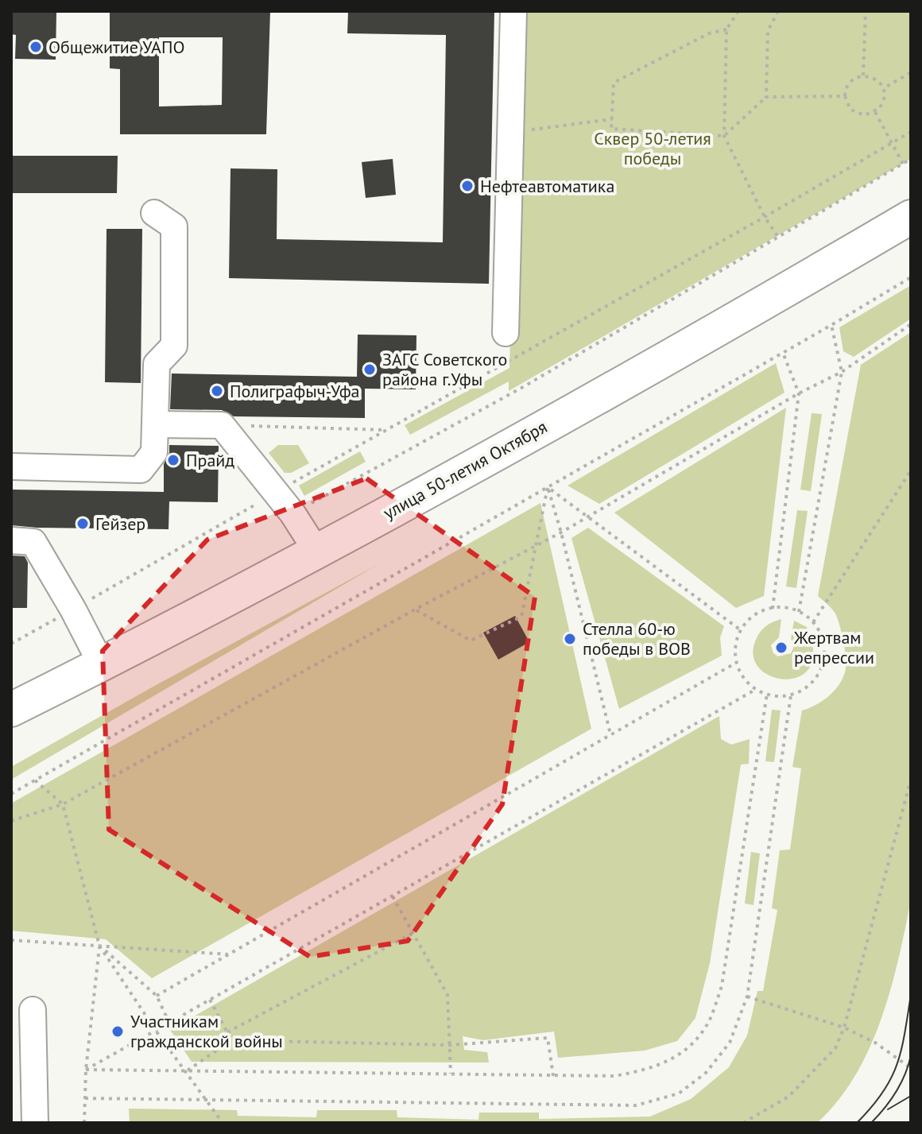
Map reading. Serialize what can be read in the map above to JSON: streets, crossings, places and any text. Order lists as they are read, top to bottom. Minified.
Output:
{"streets":{"main road":["улица 50-летия Октября"]},"parks":["Сквер 50-летия победы"],"places":["Общежитие УАПО","Нефтеавтоматика","ЗАГС Советского района г.Уфы","Полиграфыч-Уфа","Прайд","Гейзер","Стелла 60-ю победы в ВОВ","Жертвам репрессии","Участникам гражданской войны"]}
